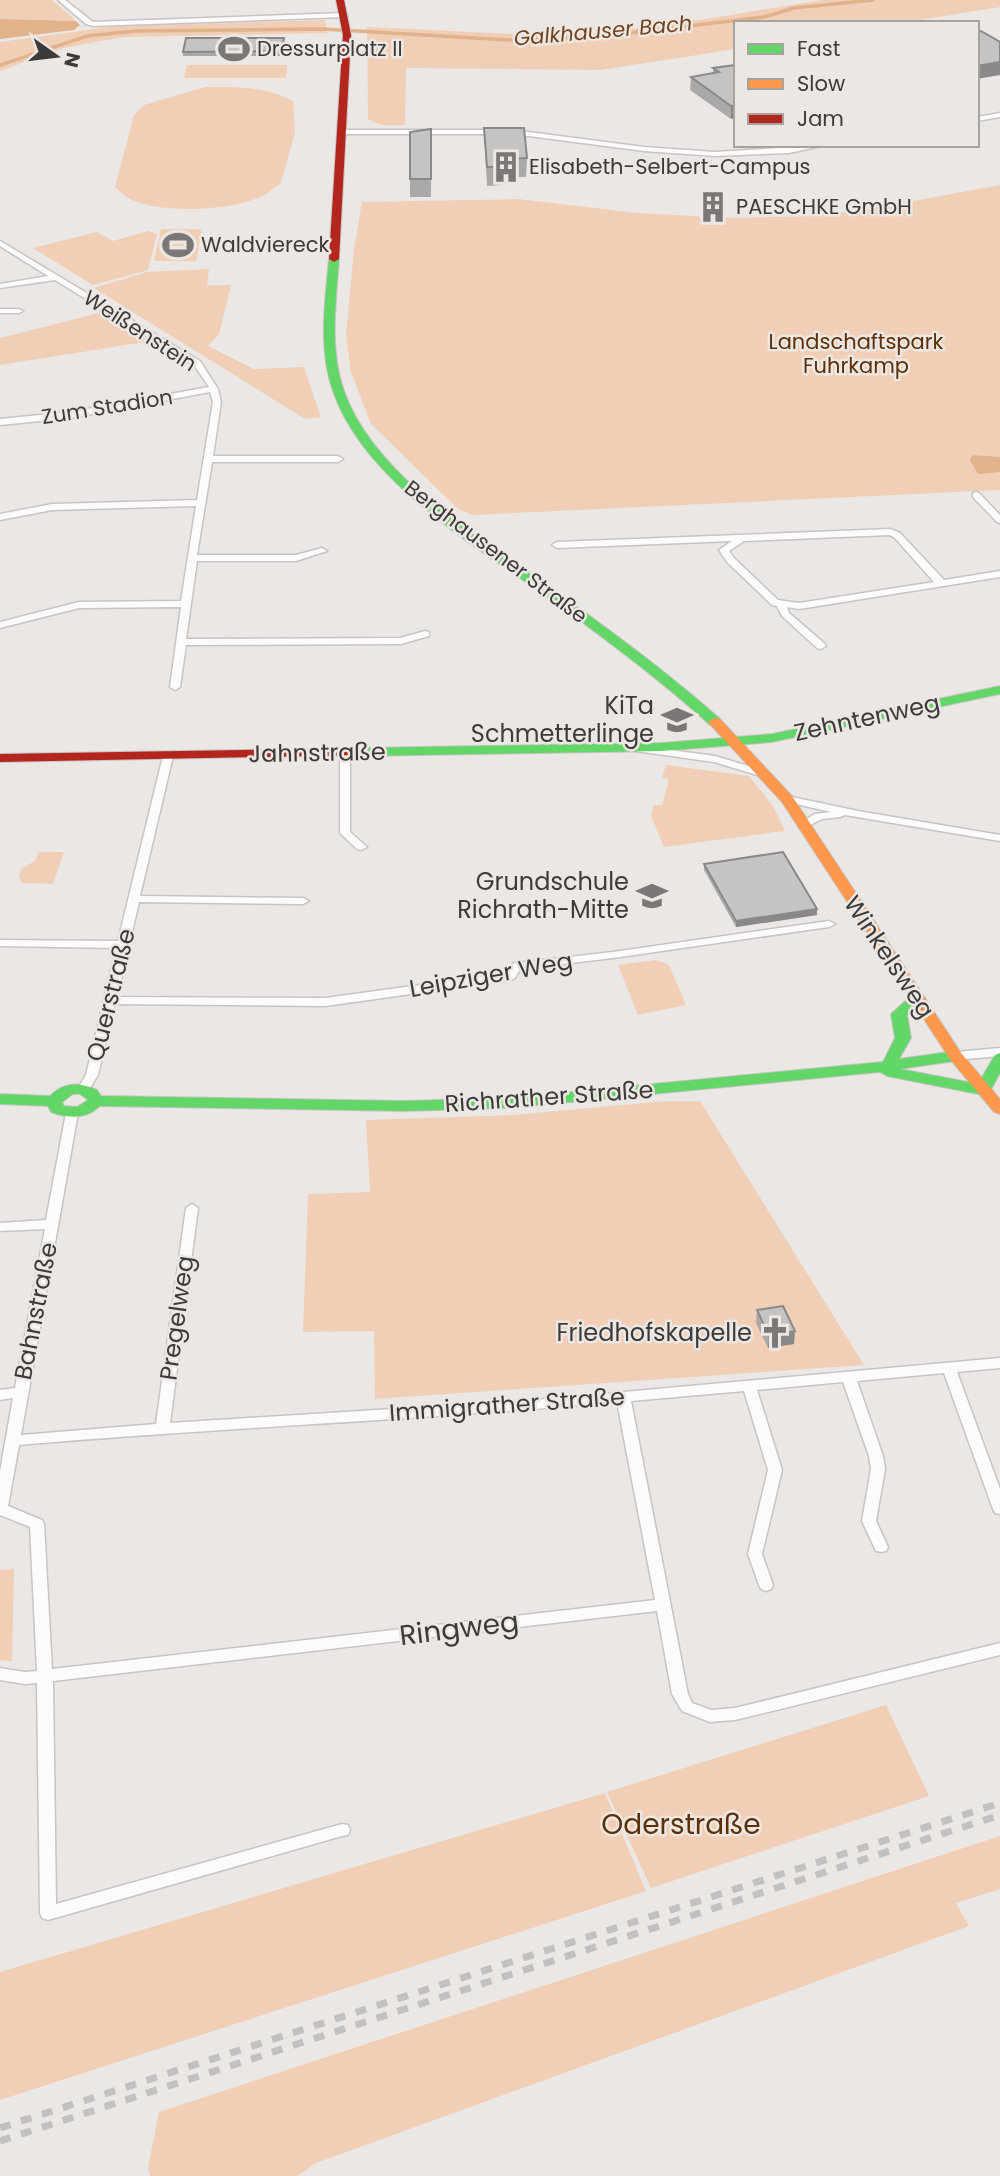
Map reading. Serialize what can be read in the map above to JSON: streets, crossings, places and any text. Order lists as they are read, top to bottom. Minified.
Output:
{"streets":{"main road":["Berghausener Straße","Zehntenweg","Jahnstraße","Winkelsweg","Richrather Straße"],"street":["Weißenstein","Zum Stadion","Leipziger Weg","Querstraße","Bahnstraße","Pregelweg","Immigrather Straße","Ringweg"]},"crossings":[["Weißenstein","Zum Stadion"],["Berghausener Straße","Zehntenweg"],["Berghausener Straße","Jahnstraße"],["Berghausener Straße","Winkelsweg"],["Zehntenweg","Jahnstraße"],["Jahnstraße","Querstraße"],["Winkelsweg","Richrather Straße"],["Leipziger Weg","Querstraße"],["Querstraße","Richrather Straße"],["Querstraße","Bahnstraße"],["Richrather Straße","Bahnstraße"],["Bahnstraße","Immigrather Straße"],["Bahnstraße","Ringweg"],["Pregelweg","Immigrather Straße"]],"water":["Galkhauser Bach"],"parks":["Landschaftspark Fuhrkamp","Oderstraße"],"places":{"sports":["Dressurplatz II","Waldviereck"],"building":["Elisabeth-Selbert-Campus","PAESCHKE GmbH"],"school or university":["KiTa Schmetterlinge","Grundschule Richrath-Mitte"],"church":["Friedhofskapelle"]},"legend":["Fast","Slow","Jam"],"north":"right"}
